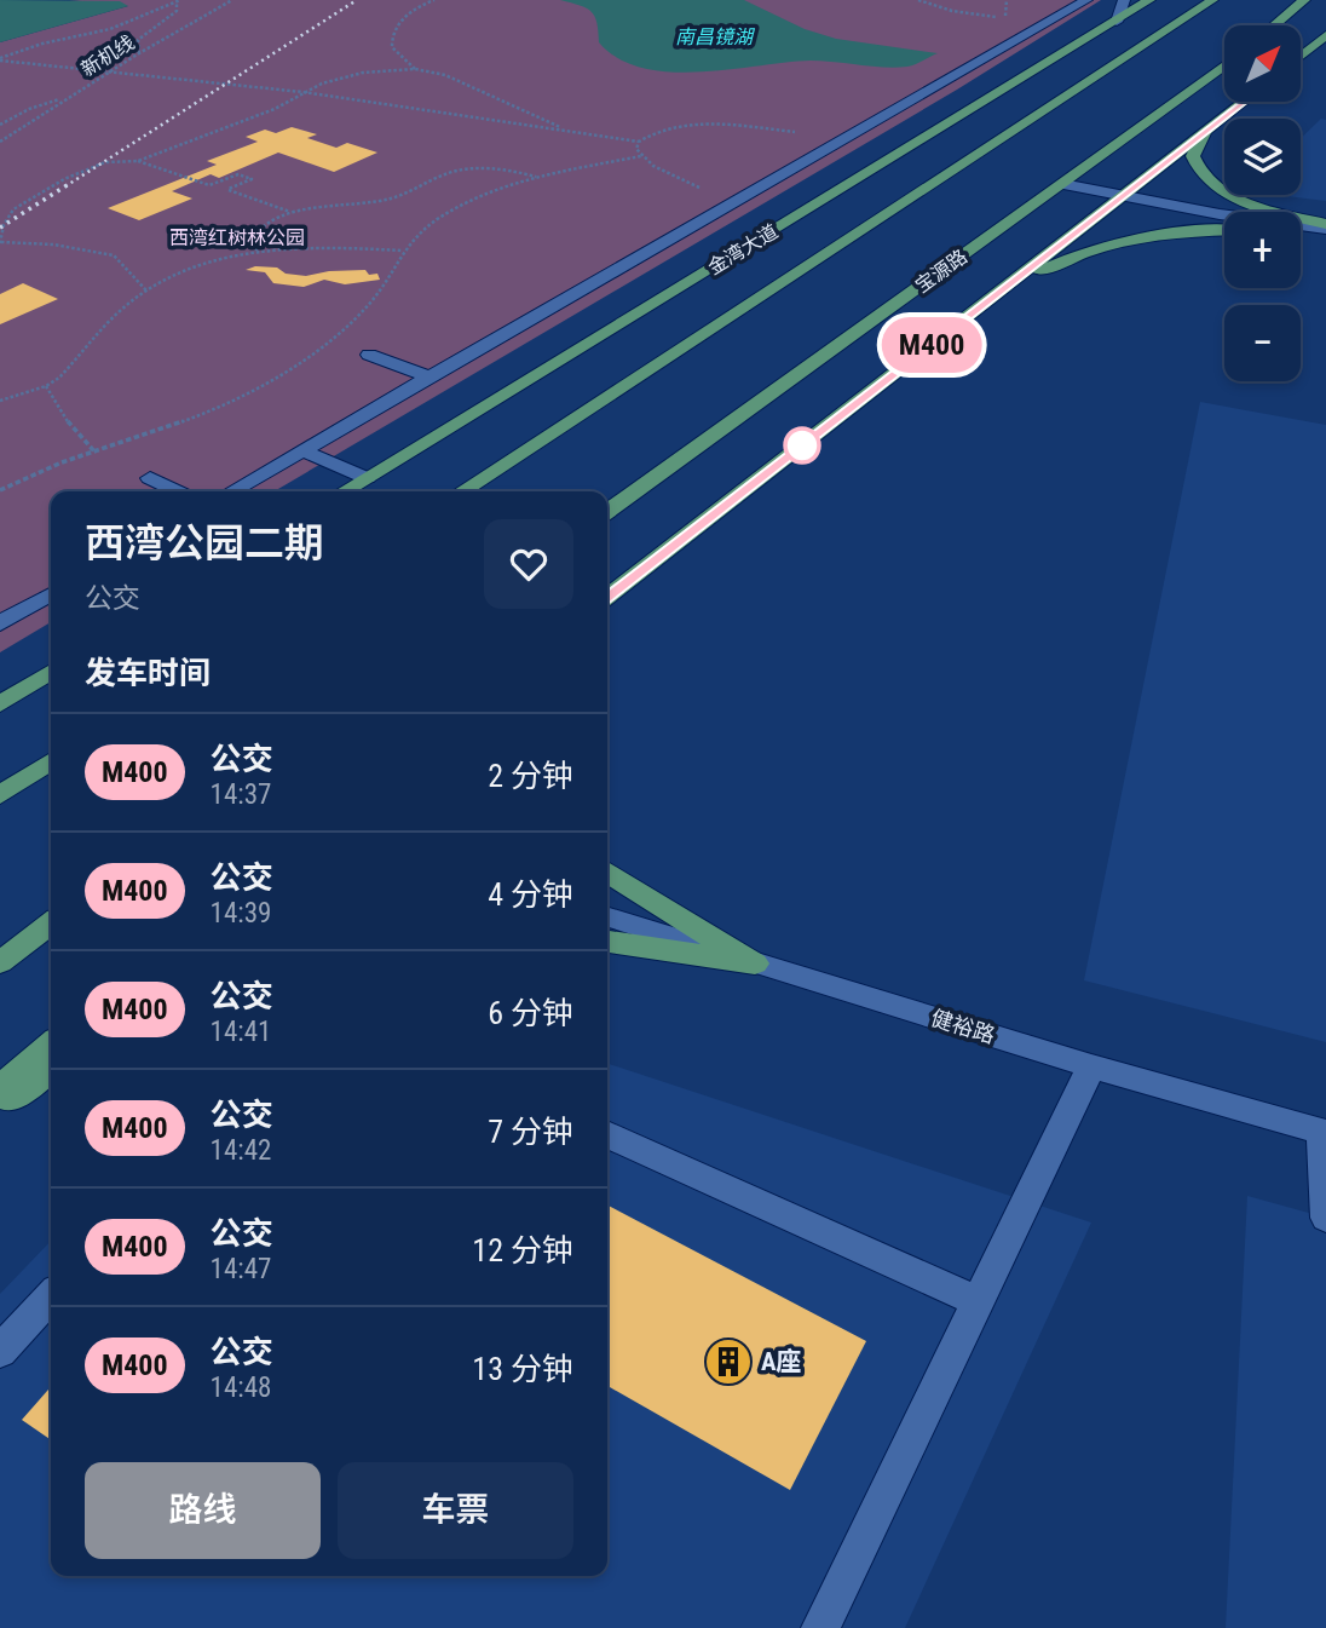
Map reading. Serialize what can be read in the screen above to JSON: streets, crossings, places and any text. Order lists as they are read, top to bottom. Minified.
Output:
{"streets":{"main road":["金湾大道","宝源路"],"street":["健裕路"],"path":["新机线"]},"water":["南昌镜湖"],"parks":["西湾红树林公园"],"places":{"building":["A座"]},"lines":["bus line M400"],"north":"top right","page":{"on_map":"M400","map_buttons":["+","−"],"heading":[["西湾公园二期","公交"],"发车时间"],"list":[{"mark":"M400","name":"公交","note":"14:37","value":"2 分钟"},{"mark":"M400","name":"公交","note":"14:39","value":"4 分钟"},{"mark":"M400","name":"公交","note":"14:41","value":"6 分钟"},{"mark":"M400","name":"公交","note":"14:42","value":"7 分钟"},{"mark":"M400","name":"公交","note":"14:47","value":"12 分钟"},{"mark":"M400","name":"公交","note":"14:48","value":"13 分钟"}],"buttons":["路线","车票"]}}
